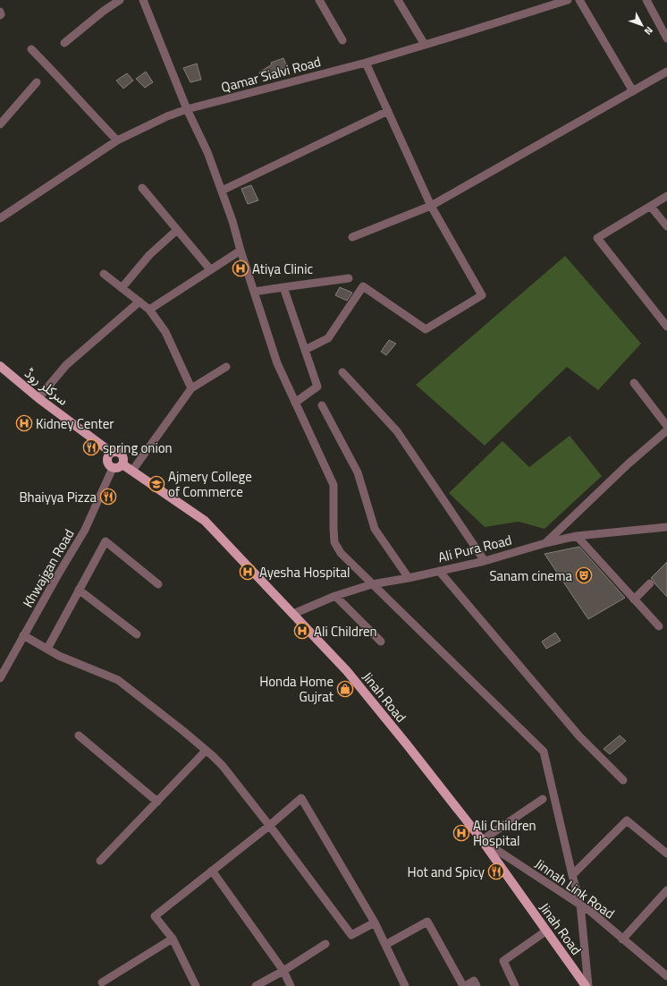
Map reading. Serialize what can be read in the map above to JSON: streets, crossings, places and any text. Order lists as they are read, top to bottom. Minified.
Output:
{"streets":{"main road":["سرکلر روڈ","Jinah Road"],"street":["Qamar Sialvi Road","Ali Pura Road","Khwajgan Road","Jinnah Link Road"]},"crossings":[["سرکلر روڈ","Khwajgan Road"],["سرکلر روڈ","Jinah Road"],["Ali Pura Road","Jinah Road"],["Khwajgan Road","Jinah Road"],["Jinah Road","Jinnah Link Road"]],"places":{"hospital":["Atiya Clinic","Kidney Center","Ayesha Hospital","Ali Children","Ali Children Hospital"],"restaurant":["spring onion","Bhaiyya Pizza","Hot and Spicy"],"school or university":["Ajmery College of Commerce"],"theatre":["Sanam cinema"],"shop":["Honda Home Gujrat"]},"north":"bottom right"}
